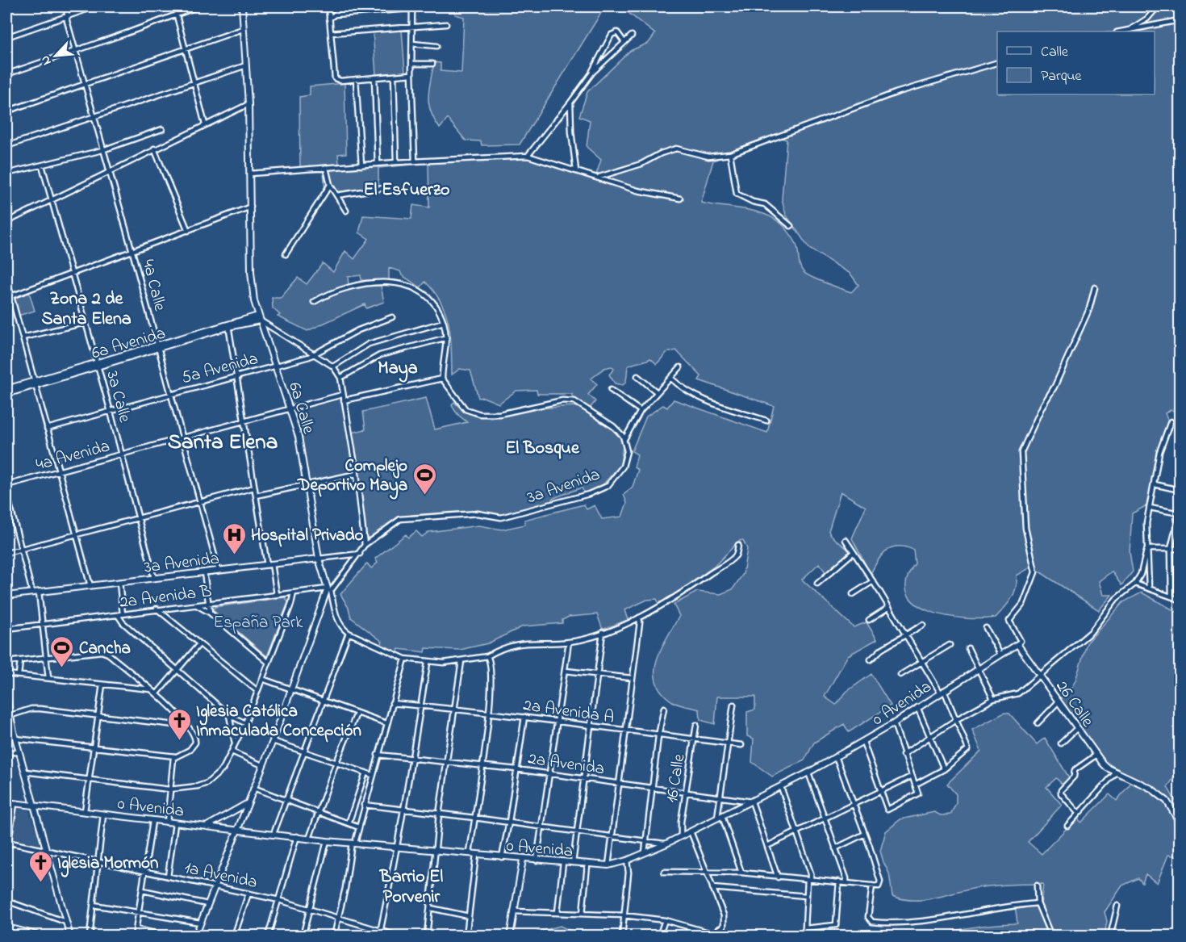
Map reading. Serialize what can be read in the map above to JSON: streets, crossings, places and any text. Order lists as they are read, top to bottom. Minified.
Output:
{"streets":{"street":["4a Calle","6a Avenida","5a Avenida","3a Calle","6a Calle","4a Avenida","3a Avenida","2a Avenida B","0 Avenida","26 Calle","2a Avenida A","2a Avenida","16 Calle","1a Avenida"]},"crossings":[["4a Calle","6a Avenida"],["4a Calle","5a Avenida"],["4a Calle","4a Avenida"],["4a Calle","3a Avenida"],["6a Avenida","3a Calle"],["6a Avenida","6a Calle"],["5a Avenida","3a Calle"],["5a Avenida","6a Calle"],["3a Calle","4a Avenida"],["3a Calle","3a Avenida"],["6a Calle","4a Avenida"],["6a Calle","3a Avenida"],["6a Calle","2a Avenida B"],["0 Avenida","26 Calle"],["0 Avenida","2a Avenida"],["0 Avenida","16 Calle"],["2a Avenida A","16 Calle"],["2a Avenida","16 Calle"]],"districts":["El Esfuerzo","Zona 2 de Santa Elena","Maya","Santa Elena","El Bosque","Barrio El Porvenir"],"parks":["España Park"],"places":{"sports":["Complejo Deportivo Maya","Cancha"],"hospital":["Hospital Privado"],"church":["Iglesia Católica Inmaculada Concepción","Iglesia Mormón"]},"legend":["Calle","Parque"],"north":"bottom left"}
